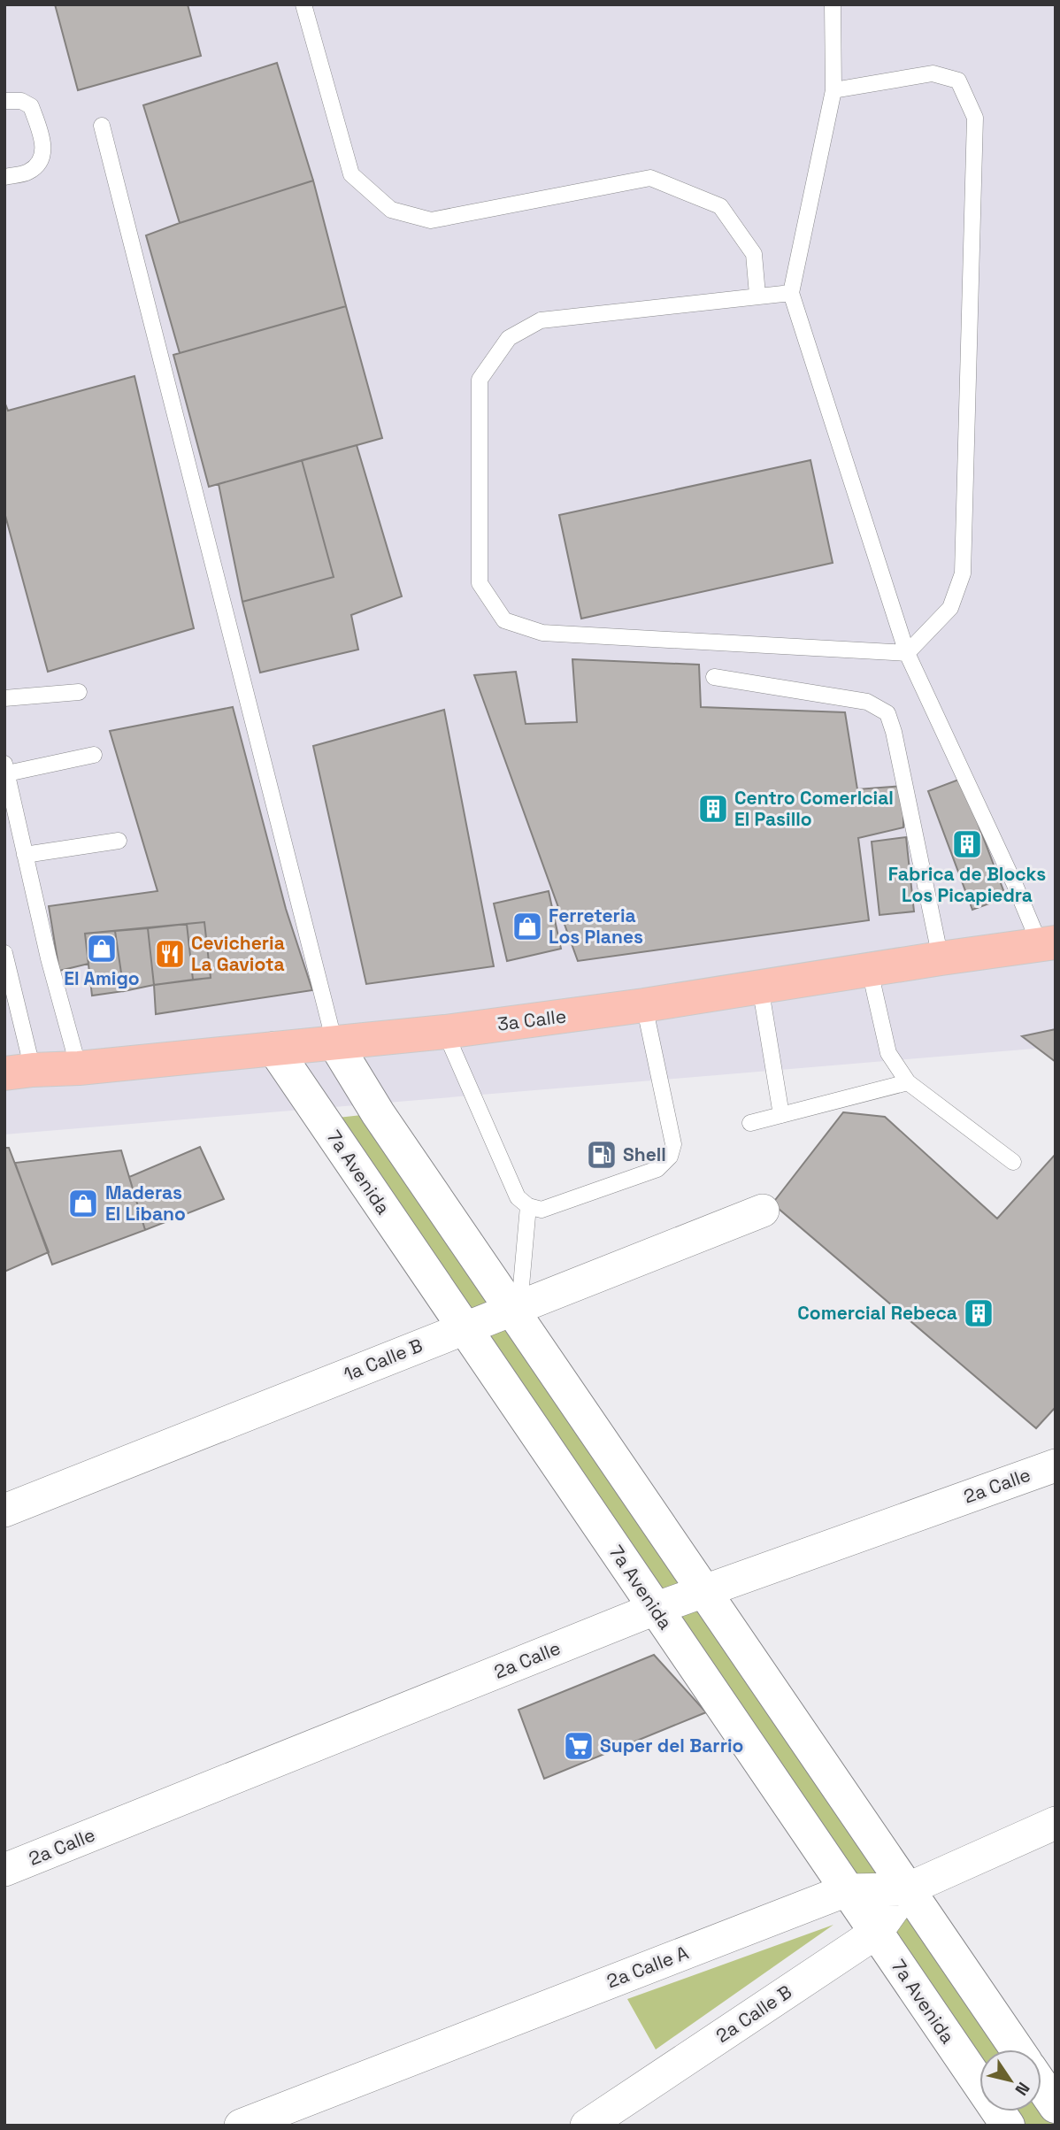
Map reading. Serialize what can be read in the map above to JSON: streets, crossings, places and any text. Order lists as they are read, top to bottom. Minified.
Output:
{"streets":{"main road":["3a Calle"],"street":["7a Avenida","1a Calle B","2a Calle","2a Calle A","2a Calle B"]},"crossings":[["3a Calle","7a Avenida"],["7a Avenida","1a Calle B"],["7a Avenida","2a Calle"],["7a Avenida","2a Calle A"],["7a Avenida","2a Calle B"],["2a Calle A","2a Calle B"]],"places":{"building":["Centro Comerlcial El Pasillo","Fabrica de Blocks Los Picapiedra","Comercial Rebeca"],"shop":["Ferreteria Los Planes","El Amigo","Maderas El Libano"],"restaurant":["Cevicheria La Gaviota"],"fuel station":["Shell"],"supermarket":["Super del Barrio"]},"north":"bottom right"}
